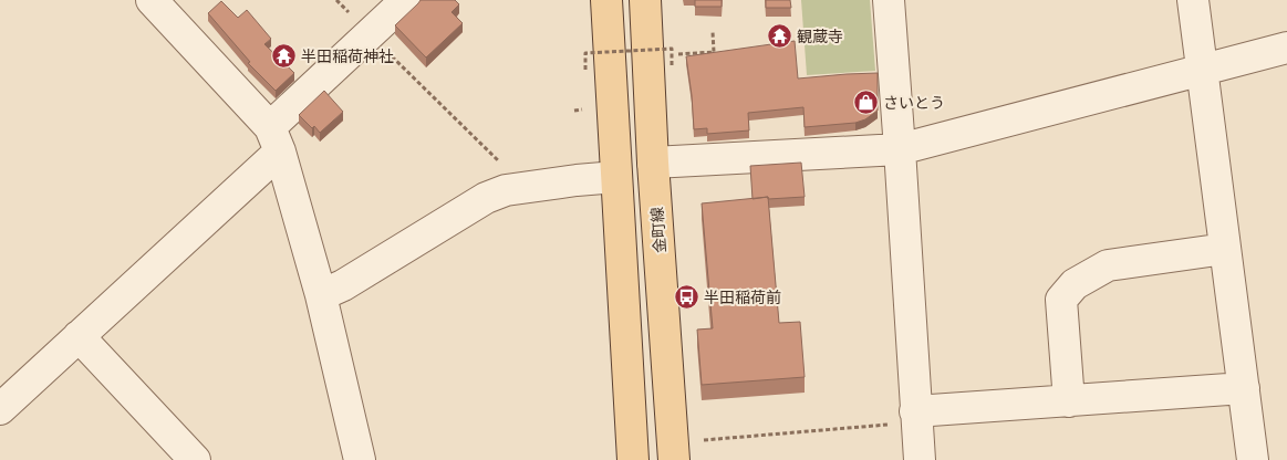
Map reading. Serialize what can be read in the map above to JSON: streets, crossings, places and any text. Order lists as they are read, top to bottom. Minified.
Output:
{"streets":{"main road":["金町線"]},"places":{"temple":["観蔵寺","半田稲荷神社"],"shop":["さいとう"],"bus stop":["半田稲荷前"]}}
